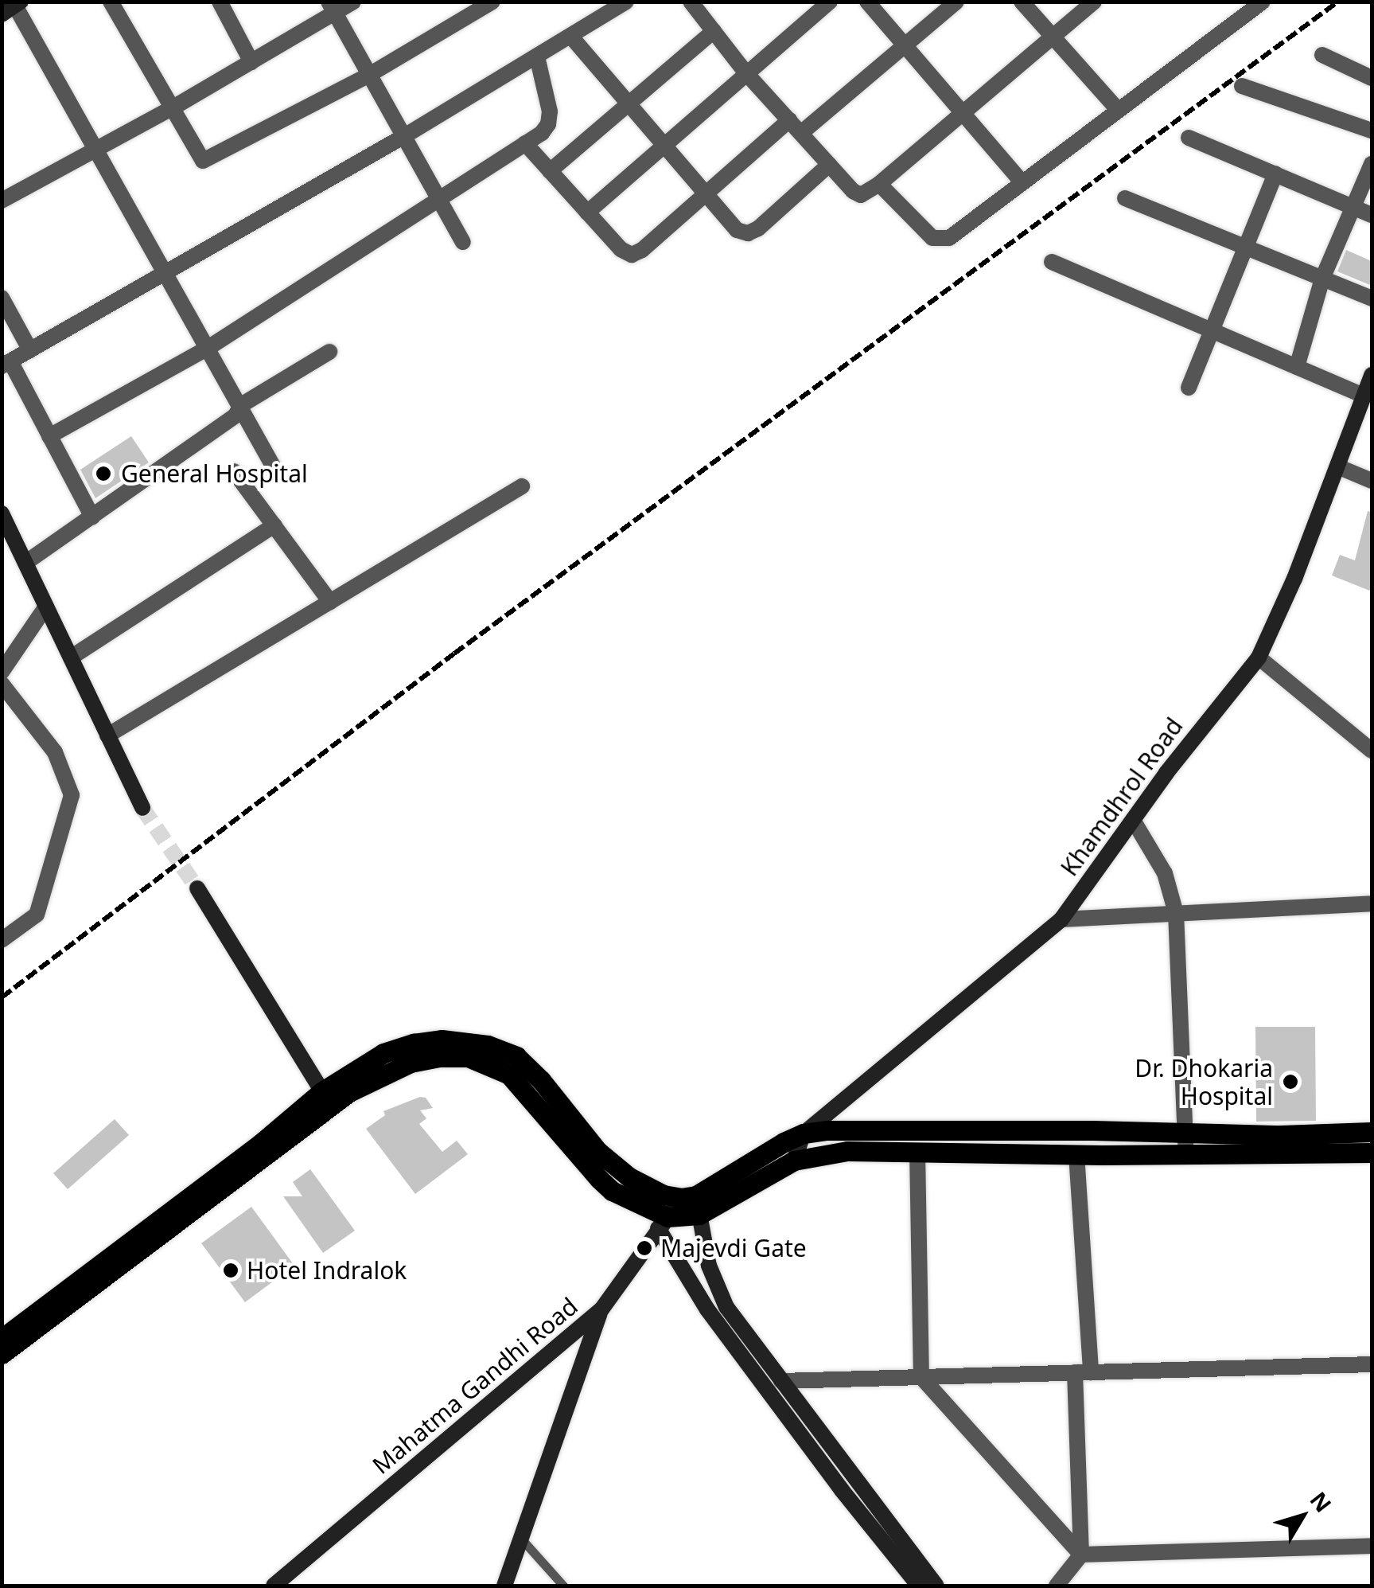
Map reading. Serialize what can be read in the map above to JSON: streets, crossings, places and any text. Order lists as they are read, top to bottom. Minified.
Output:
{"streets":{"main road":["Khamdhrol Road","Mahatma Gandhi Road"]},"places":["General Hospital","Dr. Dhokaria Hospital","Majevdi Gate","Hotel Indralok"],"north":"top right"}
